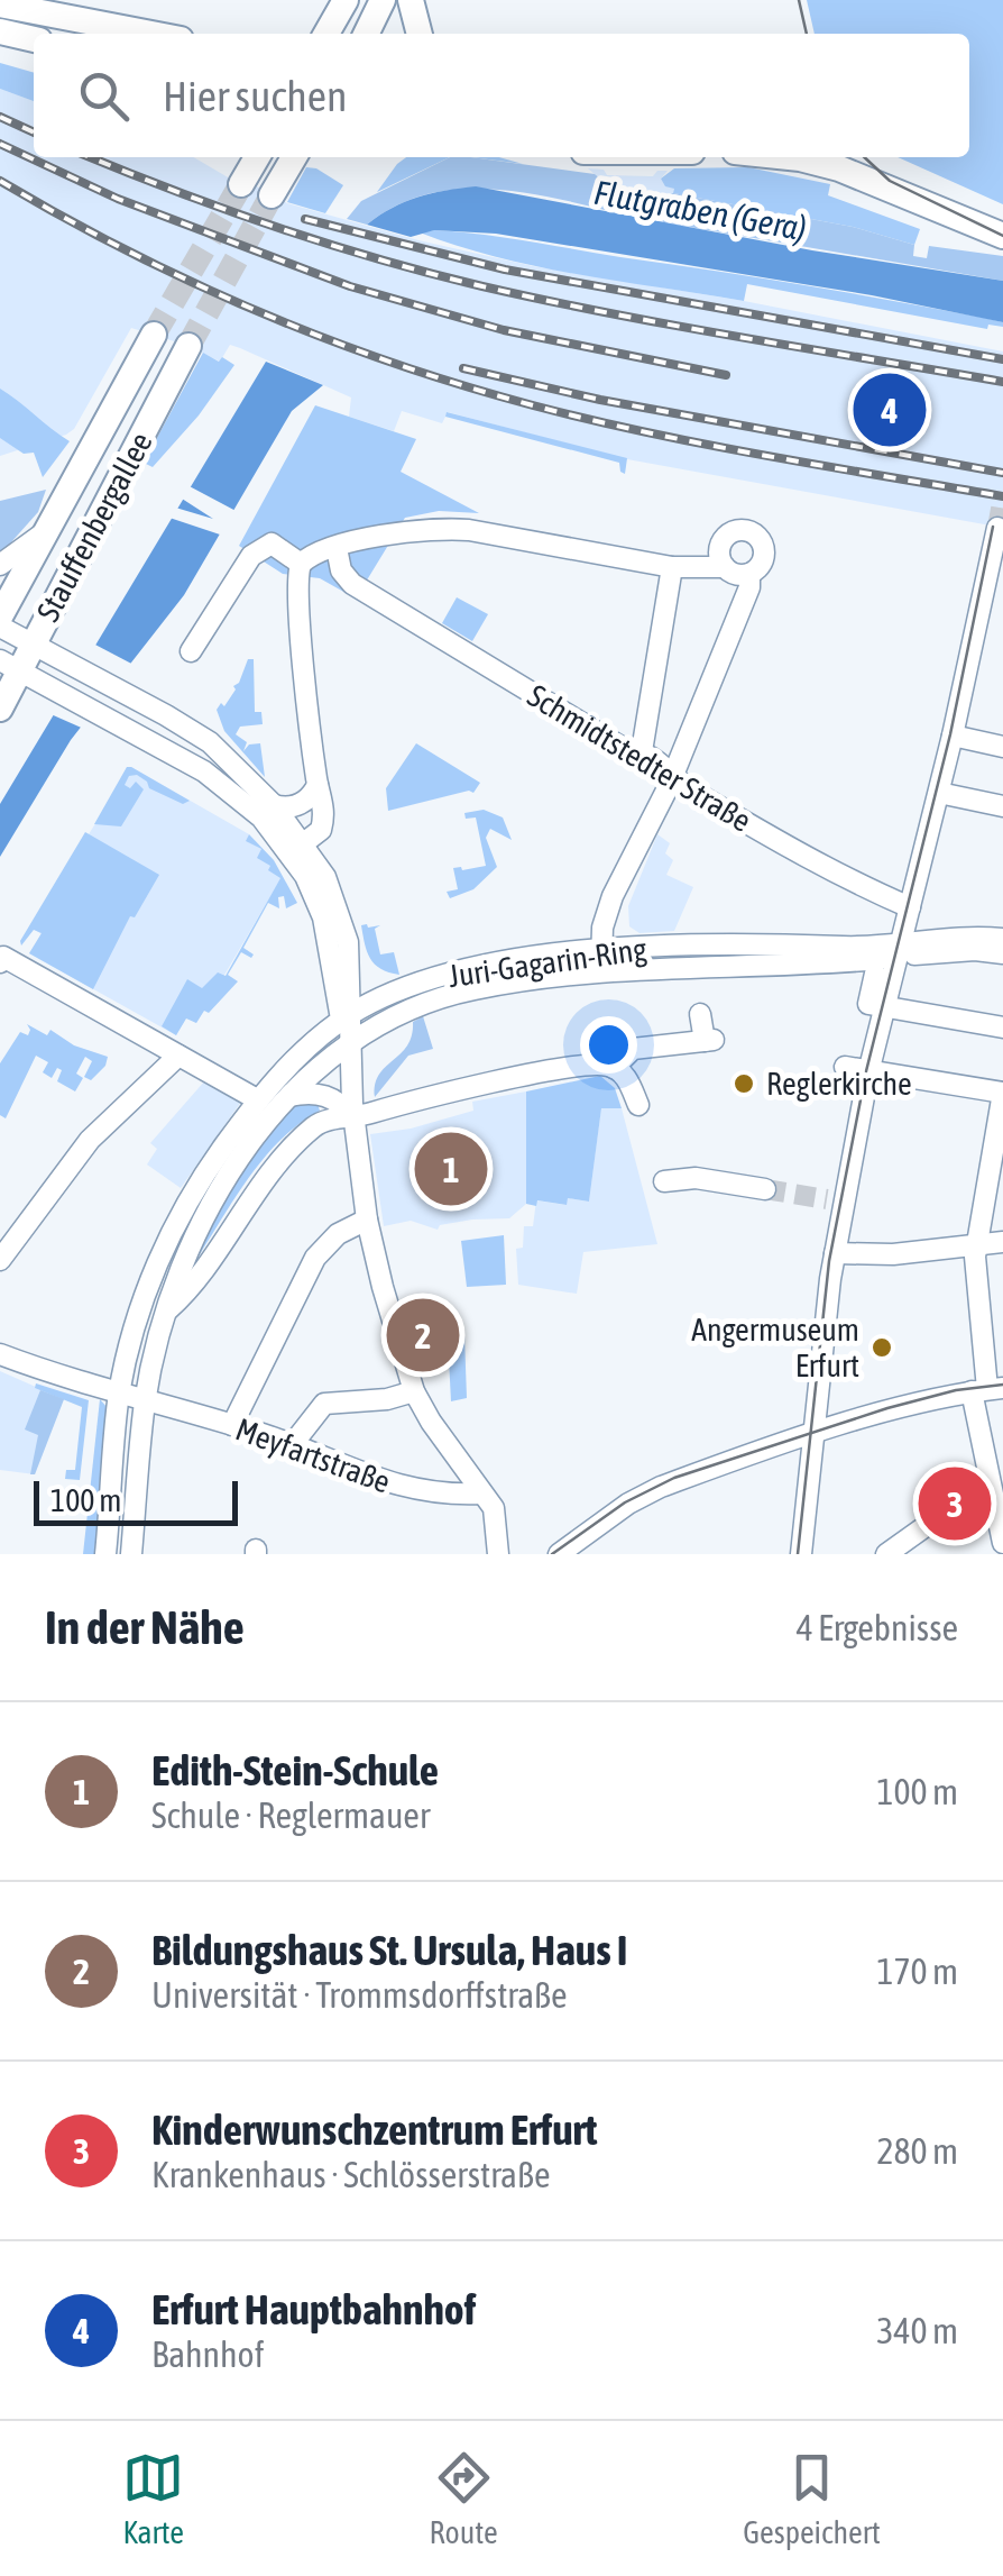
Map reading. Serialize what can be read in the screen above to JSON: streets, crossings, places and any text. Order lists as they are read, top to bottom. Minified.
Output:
{"streets":{"main road":["Stauffenbergallee"],"street":["Schmidtstedter Straße","Juri-Gagarin-Ring","Meyfartstraße"]},"crossings":[["Juri-Gagarin-Ring","Meyfartstraße"]],"water":["Flutgraben (Gera)"],"places":["Reglerkirche","Angermuseum Erfurt"],"scale_bar":"100 m","page":{"search":"Hier suchen","pins":["4","1","2","3"],"scale":"100 m","heading":["In der Nähe","4 Ergebnisse"],"list":[{"mark":"1","name":"Edith-Stein-Schule","note":"Schule · Reglermauer","value":"100 m"},{"mark":"2","name":"Bildungshaus St. Ursula, Haus I","note":"Universität · Trommsdorffstraße","value":"170 m"},{"mark":"3","name":"Kinderwunschzentrum Erfurt","note":"Krankenhaus · Schlösserstraße","value":"280 m"},{"mark":"4","name":"Erfurt Hauptbahnhof","note":"Bahnhof","value":"340 m"}],"nav":["Karte","Route","Gespeichert"]}}
